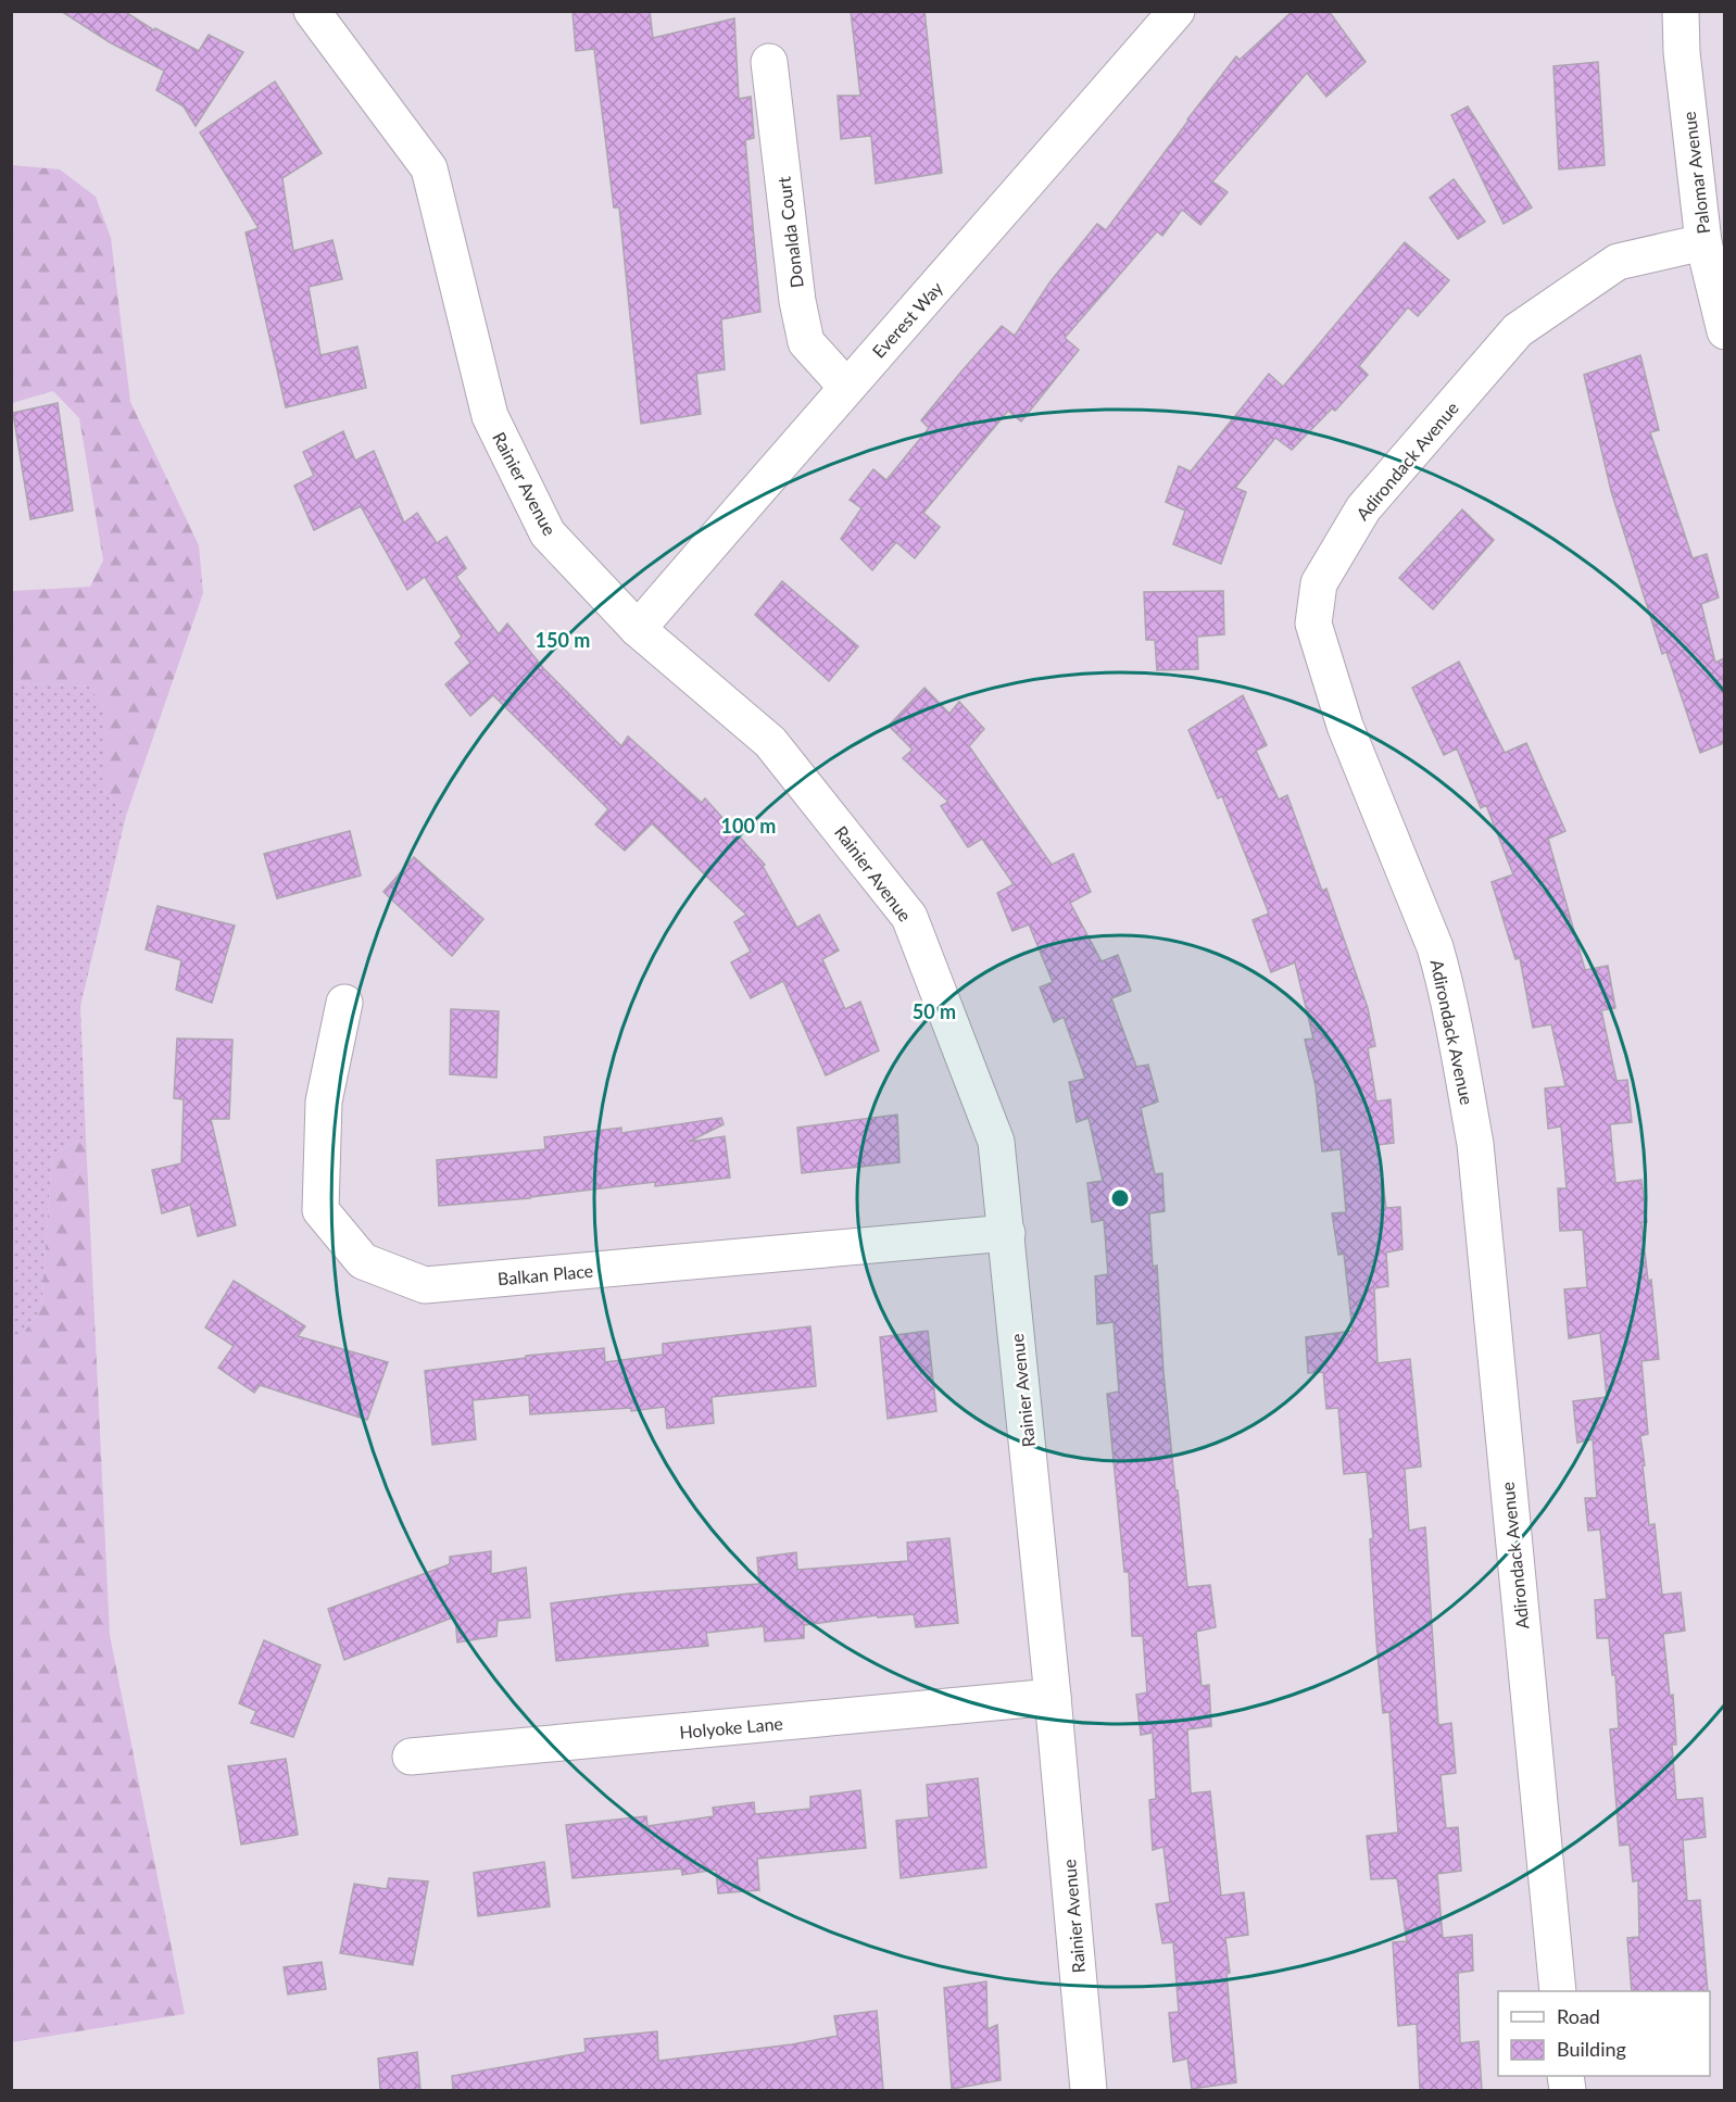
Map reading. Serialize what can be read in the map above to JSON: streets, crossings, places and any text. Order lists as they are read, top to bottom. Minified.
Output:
{"streets":{"street":["Palomar Avenue","Donalda Court","Everest Way","Adirondack Avenue","Rainier Avenue","Balkan Place","Holyoke Lane"]},"crossings":[["Palomar Avenue","Adirondack Avenue"],["Donalda Court","Everest Way"],["Everest Way","Rainier Avenue"],["Rainier Avenue","Balkan Place"],["Rainier Avenue","Holyoke Lane"]],"legend":["Road","Building"],"rings":["150 m","100 m","50 m"]}
